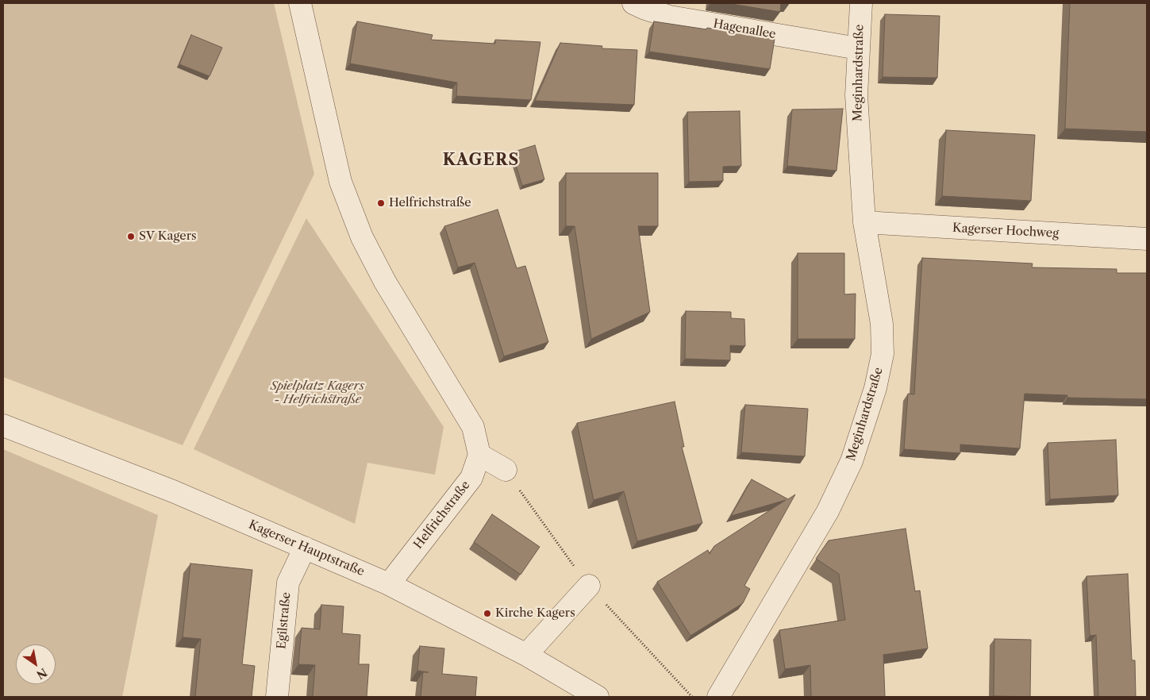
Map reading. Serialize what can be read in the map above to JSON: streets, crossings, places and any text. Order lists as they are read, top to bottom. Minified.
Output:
{"streets":{"street":["Hagenallee","Meginhardstraße","Kagerser Hochweg","Helfrichstraße","Kagerser Hauptstraße","Egilstraße"]},"crossings":[["Hagenallee","Meginhardstraße"],["Meginhardstraße","Kagerser Hochweg"],["Helfrichstraße","Kagerser Hauptstraße"],["Kagerser Hauptstraße","Egilstraße"]],"districts":["KAGERS"],"parks":["Spielplatz Kagers - Helfrichstraße"],"places":["Helfrichstraße","SV Kagers","Kirche Kagers"],"north":"bottom right"}
